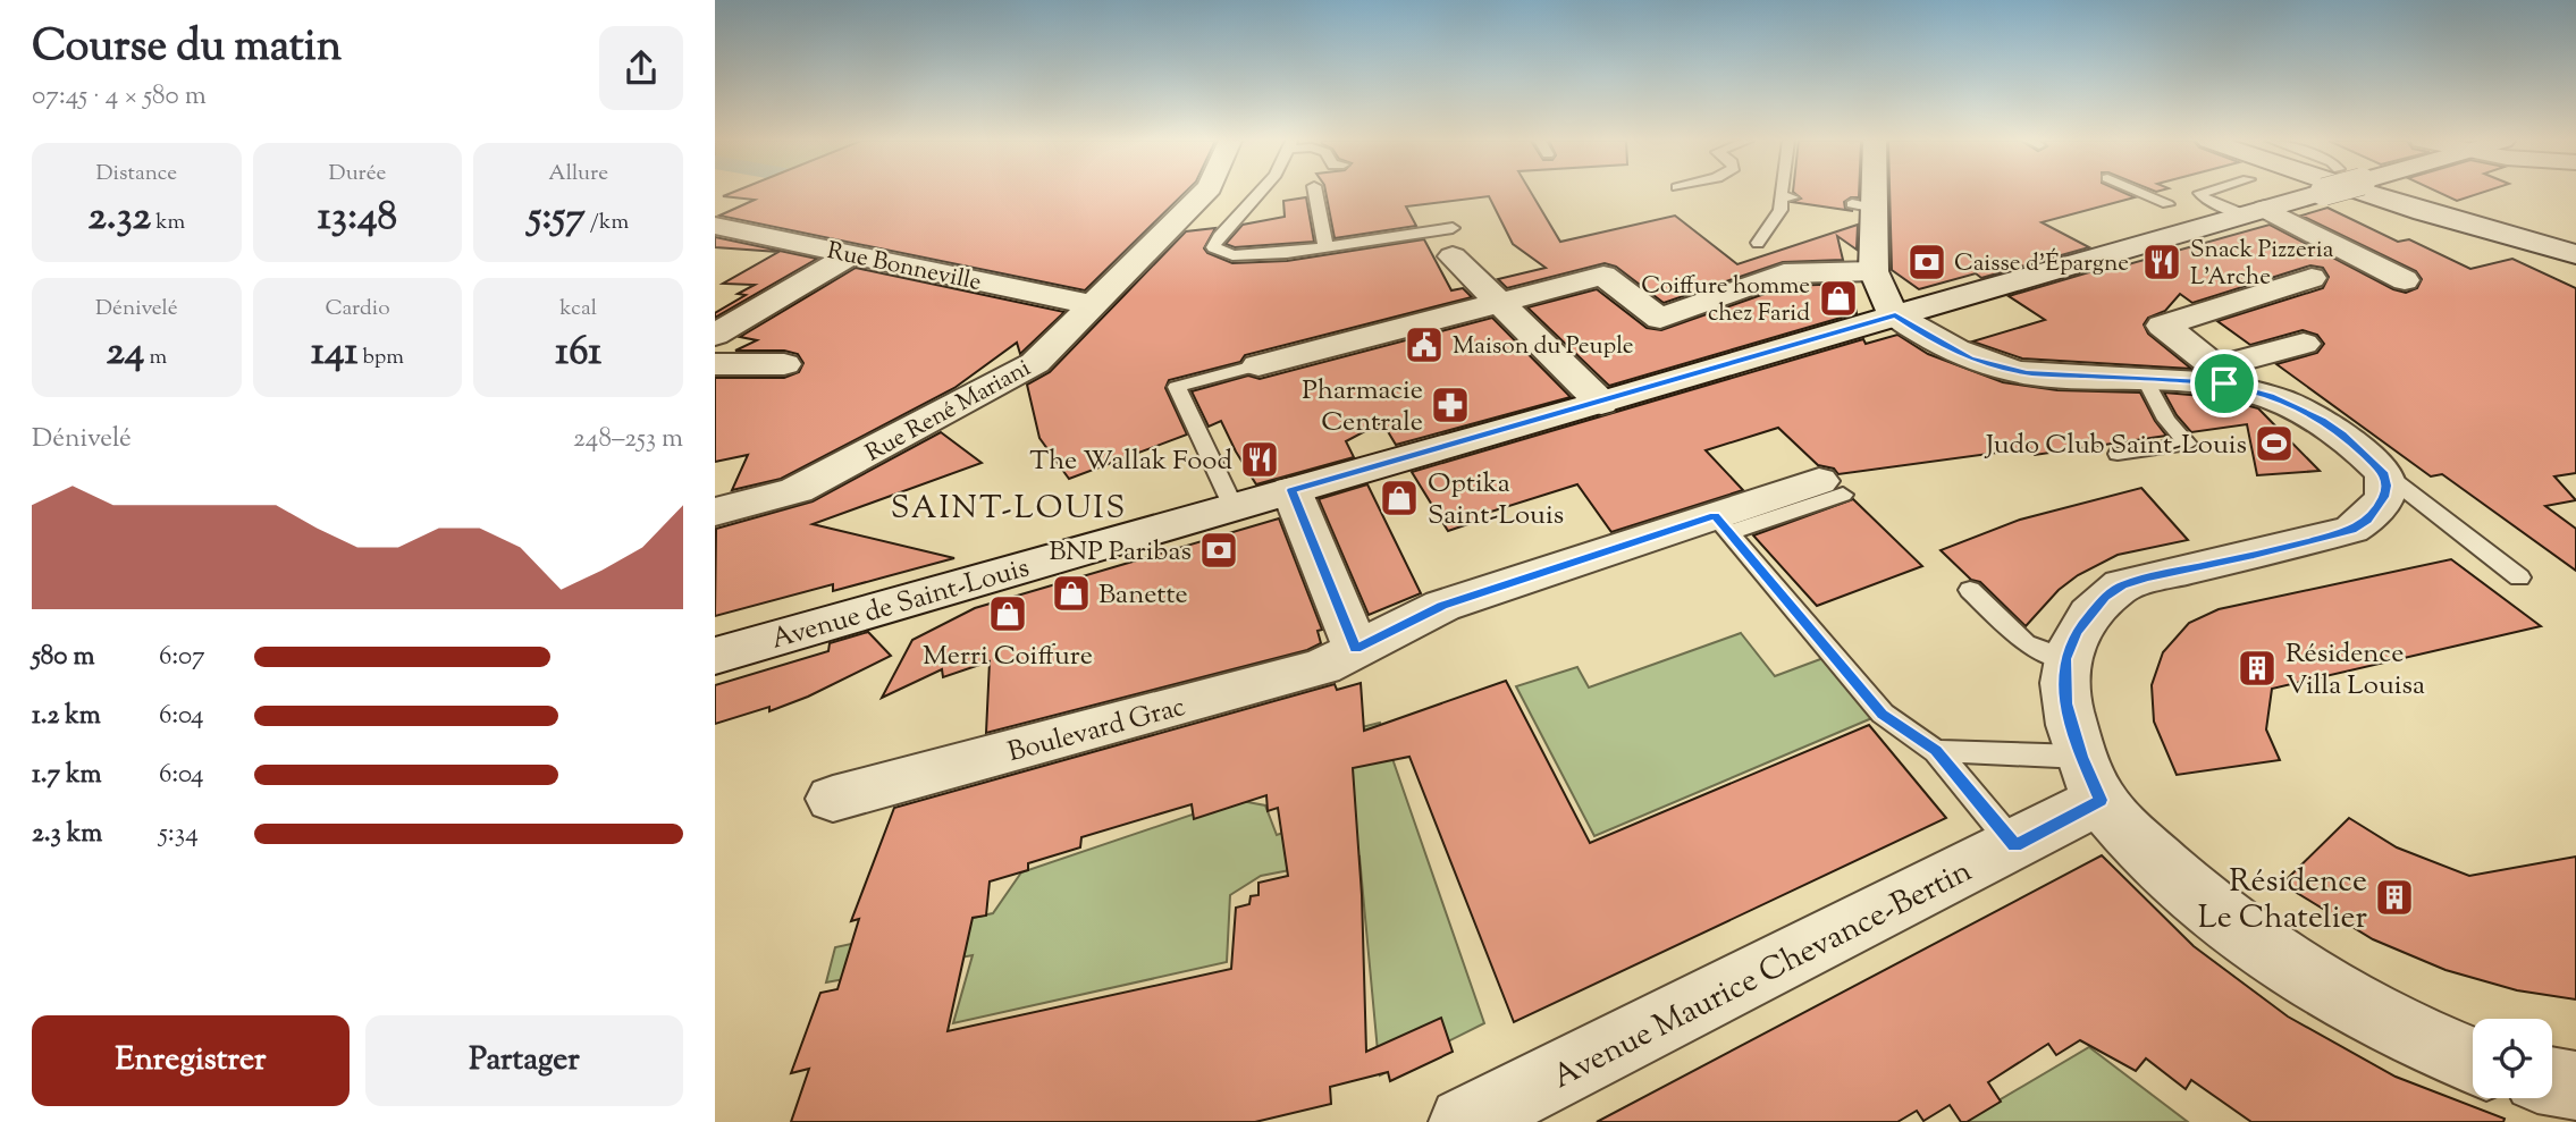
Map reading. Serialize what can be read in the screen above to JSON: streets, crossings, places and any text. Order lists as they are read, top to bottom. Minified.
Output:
{"streets":{"street":["Rue Bonneville","Rue René Mariani","Avenue de Saint-Louis","Boulevard Grac","Avenue Maurice Chevance-Bertin"]},"crossings":[["Rue Bonneville","Rue René Mariani"]],"districts":["SAINT-LOUIS"],"places":{"bank":["Caisse d'Épargne","BNP Paribas"],"restaurant":["Snack Pizzeria L'Arche","The Wallak Food"],"shop":["Coiffure homme chez Farid","Optika Saint-Louis","Banette","Merri Coiffure"],"public building":["Maison du Peuple"],"pharmacy":["Pharmacie Centrale"],"sports":["Judo Club Saint-Louis"],"building":["Résidence Villa Louisa","Résidence Le Chatelier"]},"page":{"heading":["Course du matin","07:45 · 4 × 580 m"],"stats":[["Distance","2.32 km"],["Durée","13:48"],["Allure","5:57 /km"],["Dénivelé","24 m"],["Cardio","141 bpm"],["kcal","161"]],"chart":["Dénivelé","248–253 m"],"list":[{"name":"580 m","note":"6:07"},{"name":"1.2 km","note":"6:04"},{"name":"1.7 km","note":"6:04"},{"name":"2.3 km","note":"5:34"}],"buttons":["Enregistrer","Partager"]}}
